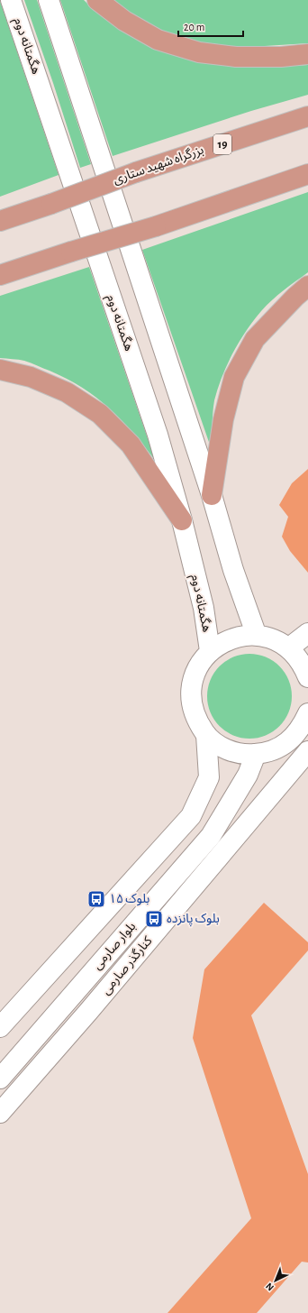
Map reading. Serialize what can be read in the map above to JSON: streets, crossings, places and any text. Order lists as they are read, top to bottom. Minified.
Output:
{"streets":{"highway":["19","بزرگراه شهید ستاری"],"main road":["هگمتانه دوم","بلوار صارمی","کنارگذر صارمی"]},"places":{"bus stop":["بلوک ۱۵","بلوک پانزده"]},"scale_bar":"20 m","north":"bottom left"}
